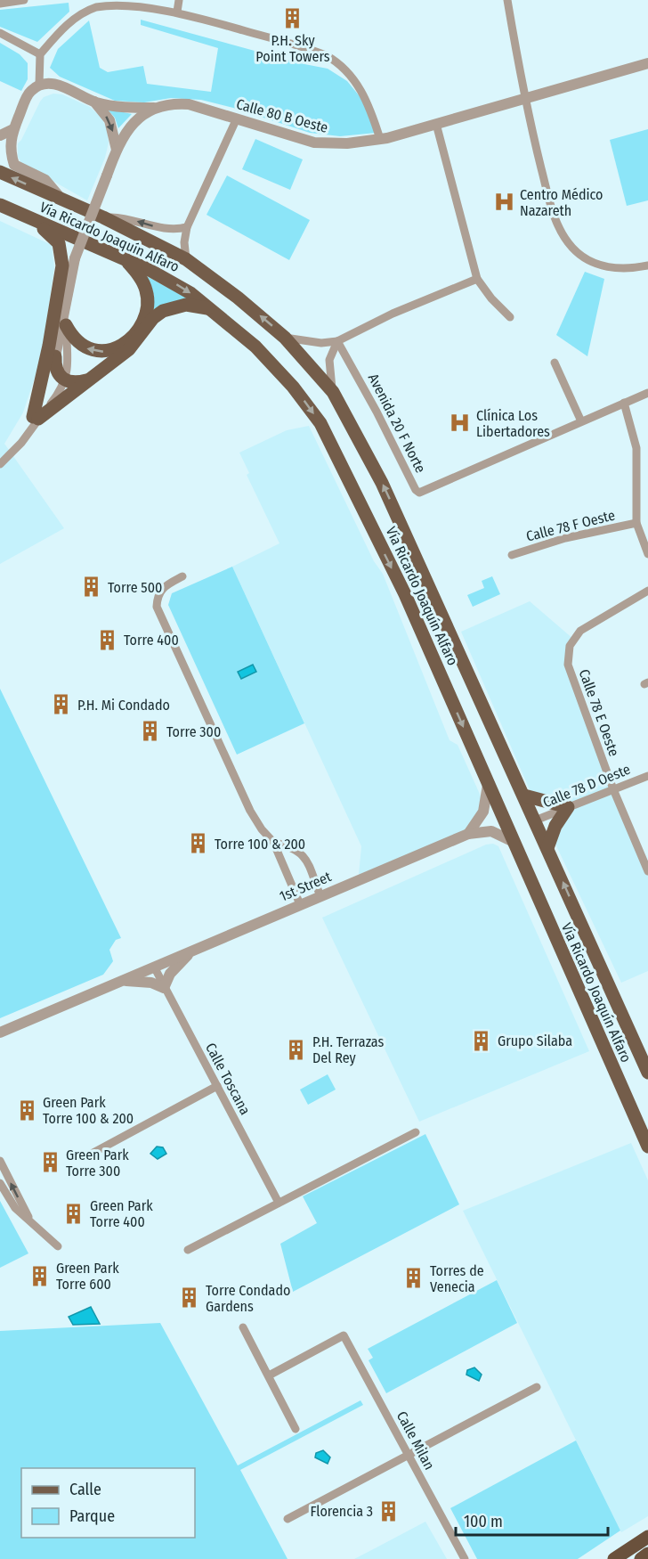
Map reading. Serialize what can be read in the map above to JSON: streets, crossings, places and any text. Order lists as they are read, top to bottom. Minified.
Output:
{"streets":{"main road":["Vía Ricardo Joaquín Alfaro"],"street":["Calle 80 B Oeste","Avenida 20 F Norte","Calle 78 F Oeste","Calle 78 E Oeste","Calle 78 D Oeste","1st Street","Calle Toscana","Calle Milan"]},"crossings":[["Vía Ricardo Joaquín Alfaro","Calle 78 D Oeste"],["Vía Ricardo Joaquín Alfaro","1st Street"],["Calle 78 E Oeste","Calle 78 D Oeste"],["1st Street","Calle Toscana"]],"places":{"building":["P.H. Sky Point Towers","Torre 500","Torre 400","P.H. Mi Condado","Torre 300","Torre 100 & 200","Grupo Silaba","P.H. Terrazas Del Rey","Green Park Torre 100 & 200","Green Park Torre 300","Green Park Torre 400","Green Park Torre 600","Torres de Venecia","Torre Condado Gardens","Florencia 3"],"hospital":["Centro Médico Nazareth","Clínica Los Libertadores"]},"legend":["Calle","Parque"],"scale_bar":"100 m"}
